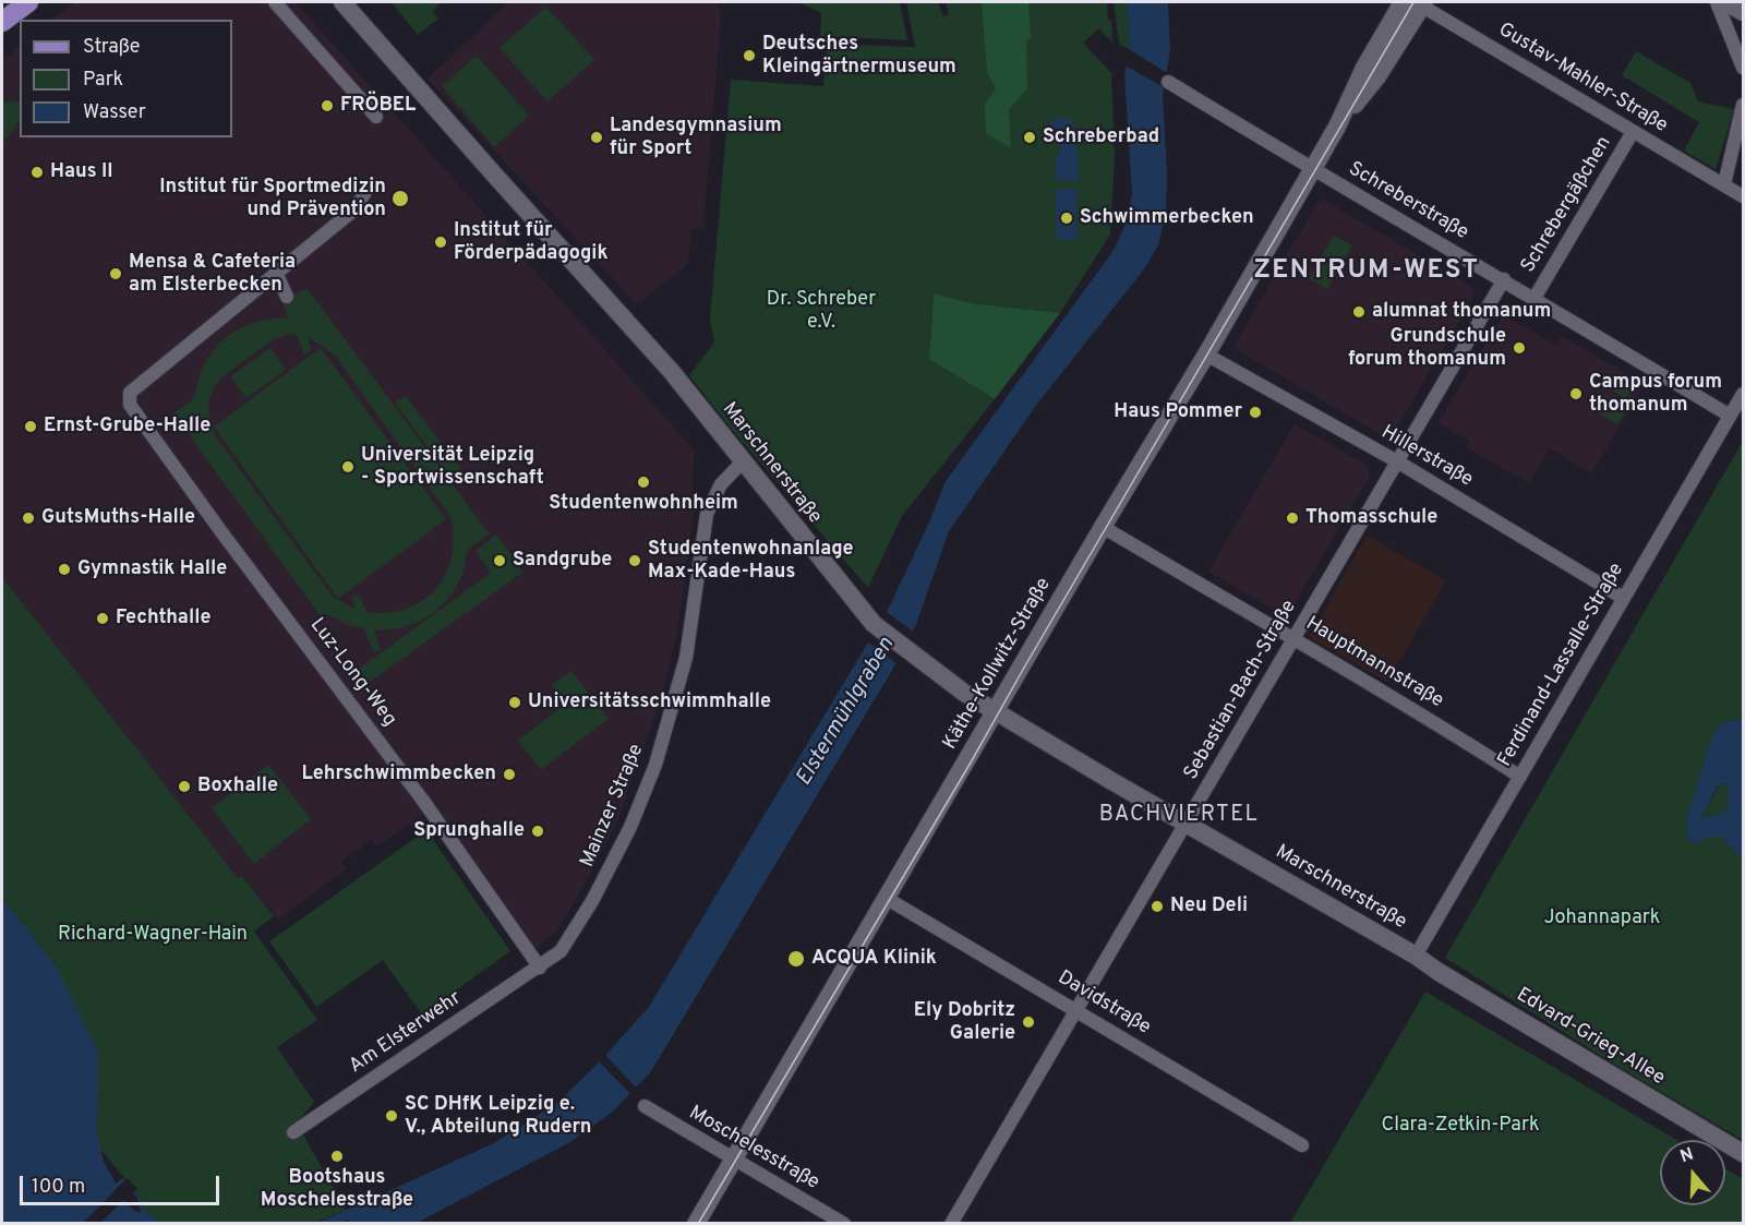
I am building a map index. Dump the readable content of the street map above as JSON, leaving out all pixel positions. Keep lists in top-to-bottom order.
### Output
{
  "streets": {
    "main road": ["Marschnerstraße", "Käthe-Kollwitz-Straße", "Edvard-Grieg-Allee"],
    "street": [
      "Gustav-Mahler-Straße",
      "Schreberstraße",
      "Schrebergäßchen",
      "Hillerstraße",
      "Hauptmannstraße",
      "Ferdinand-Lassalle-Straße",
      "Luz-Long-Weg",
      "Sebastian-Bach-Straße",
      "Mainzer Straße",
      "Davidstraße",
      "Am Elsterwehr",
      "Moschelesstraße"
    ]
  },
  "crossings": [
    ["Gustav-Mahler-Straße", "Schrebergäßchen"],
    ["Gustav-Mahler-Straße", "Käthe-Kollwitz-Straße"],
    ["Schreberstraße", "Schrebergäßchen"],
    ["Schreberstraße", "Käthe-Kollwitz-Straße"],
    ["Schreberstraße", "Ferdinand-Lassalle-Straße"],
    ["Schreberstraße", "Sebastian-Bach-Straße"],
    ["Hillerstraße", "Käthe-Kollwitz-Straße"],
    ["Hillerstraße", "Ferdinand-Lassalle-Straße"],
    ["Hillerstraße", "Sebastian-Bach-Straße"],
    ["Marschnerstraße", "Käthe-Kollwitz-Straße"],
    ["Marschnerstraße", "Ferdinand-Lassalle-Straße"],
    ["Marschnerstraße", "Sebastian-Bach-Straße"],
    ["Marschnerstraße", "Mainzer Straße"],
    ["Marschnerstraße", "Edvard-Grieg-Allee"],
    ["Hauptmannstraße", "Käthe-Kollwitz-Straße"],
    ["Hauptmannstraße", "Ferdinand-Lassalle-Straße"],
    ["Hauptmannstraße", "Sebastian-Bach-Straße"],
    ["Käthe-Kollwitz-Straße", "Davidstraße"],
    ["Käthe-Kollwitz-Straße", "Moschelesstraße"],
    ["Ferdinand-Lassalle-Straße", "Edvard-Grieg-Allee"],
    ["Luz-Long-Weg", "Mainzer Straße"],
    ["Luz-Long-Weg", "Am Elsterwehr"],
    ["Sebastian-Bach-Straße", "Davidstraße"],
    ["Mainzer Straße", "Am Elsterwehr"]
  ],
  "districts": ["ZENTRUM-WEST", "BACHVIERTEL"],
  "water": ["Elstermühlgraben"],
  "parks": [
    "Dr. Schreber e.V.",
    "Johannapark",
    "Richard-Wagner-Hain",
    "Clara-Zetkin-Park"
  ],
  "places": [
    "Deutsches Kleingärtnermuseum",
    "FRÖBEL",
    "Landesgymnasium für Sport",
    "Schreberbad",
    "Haus II",
    "Institut für Sportmedizin und Prävention",
    "Schwimmerbecken",
    "Institut für Förderpädagogik",
    "Mensa & Cafeteria am Elsterbecken",
    "alumnat thomanum",
    "Grundschule forum thomanum",
    "Campus forum thomanum",
    "Haus Pommer",
    "Ernst-Grube-Halle",
    "Universität Leipzig - Sportwissenschaft",
    "Studentenwohnheim",
    "GutsMuths-Halle",
    "Thomasschule",
    "Sandgrube",
    "Studentenwohnanlage Max-Kade-Haus",
    "Gymnastik Halle",
    "Fechthalle",
    "Universitätsschwimmhalle",
    "Lehrschwimmbecken",
    "Boxhalle",
    "Sprunghalle",
    "Neu Deli",
    "ACQUA Klinik",
    "Ely Dobritz Galerie",
    "SC DHfK Leipzig e. V., Abteilung Rudern",
    "Bootshaus Moschelesstraße"
  ],
  "legend": ["Straße", "Park", "Wasser"],
  "scale_bar": "100 m",
  "north": "top"
}
